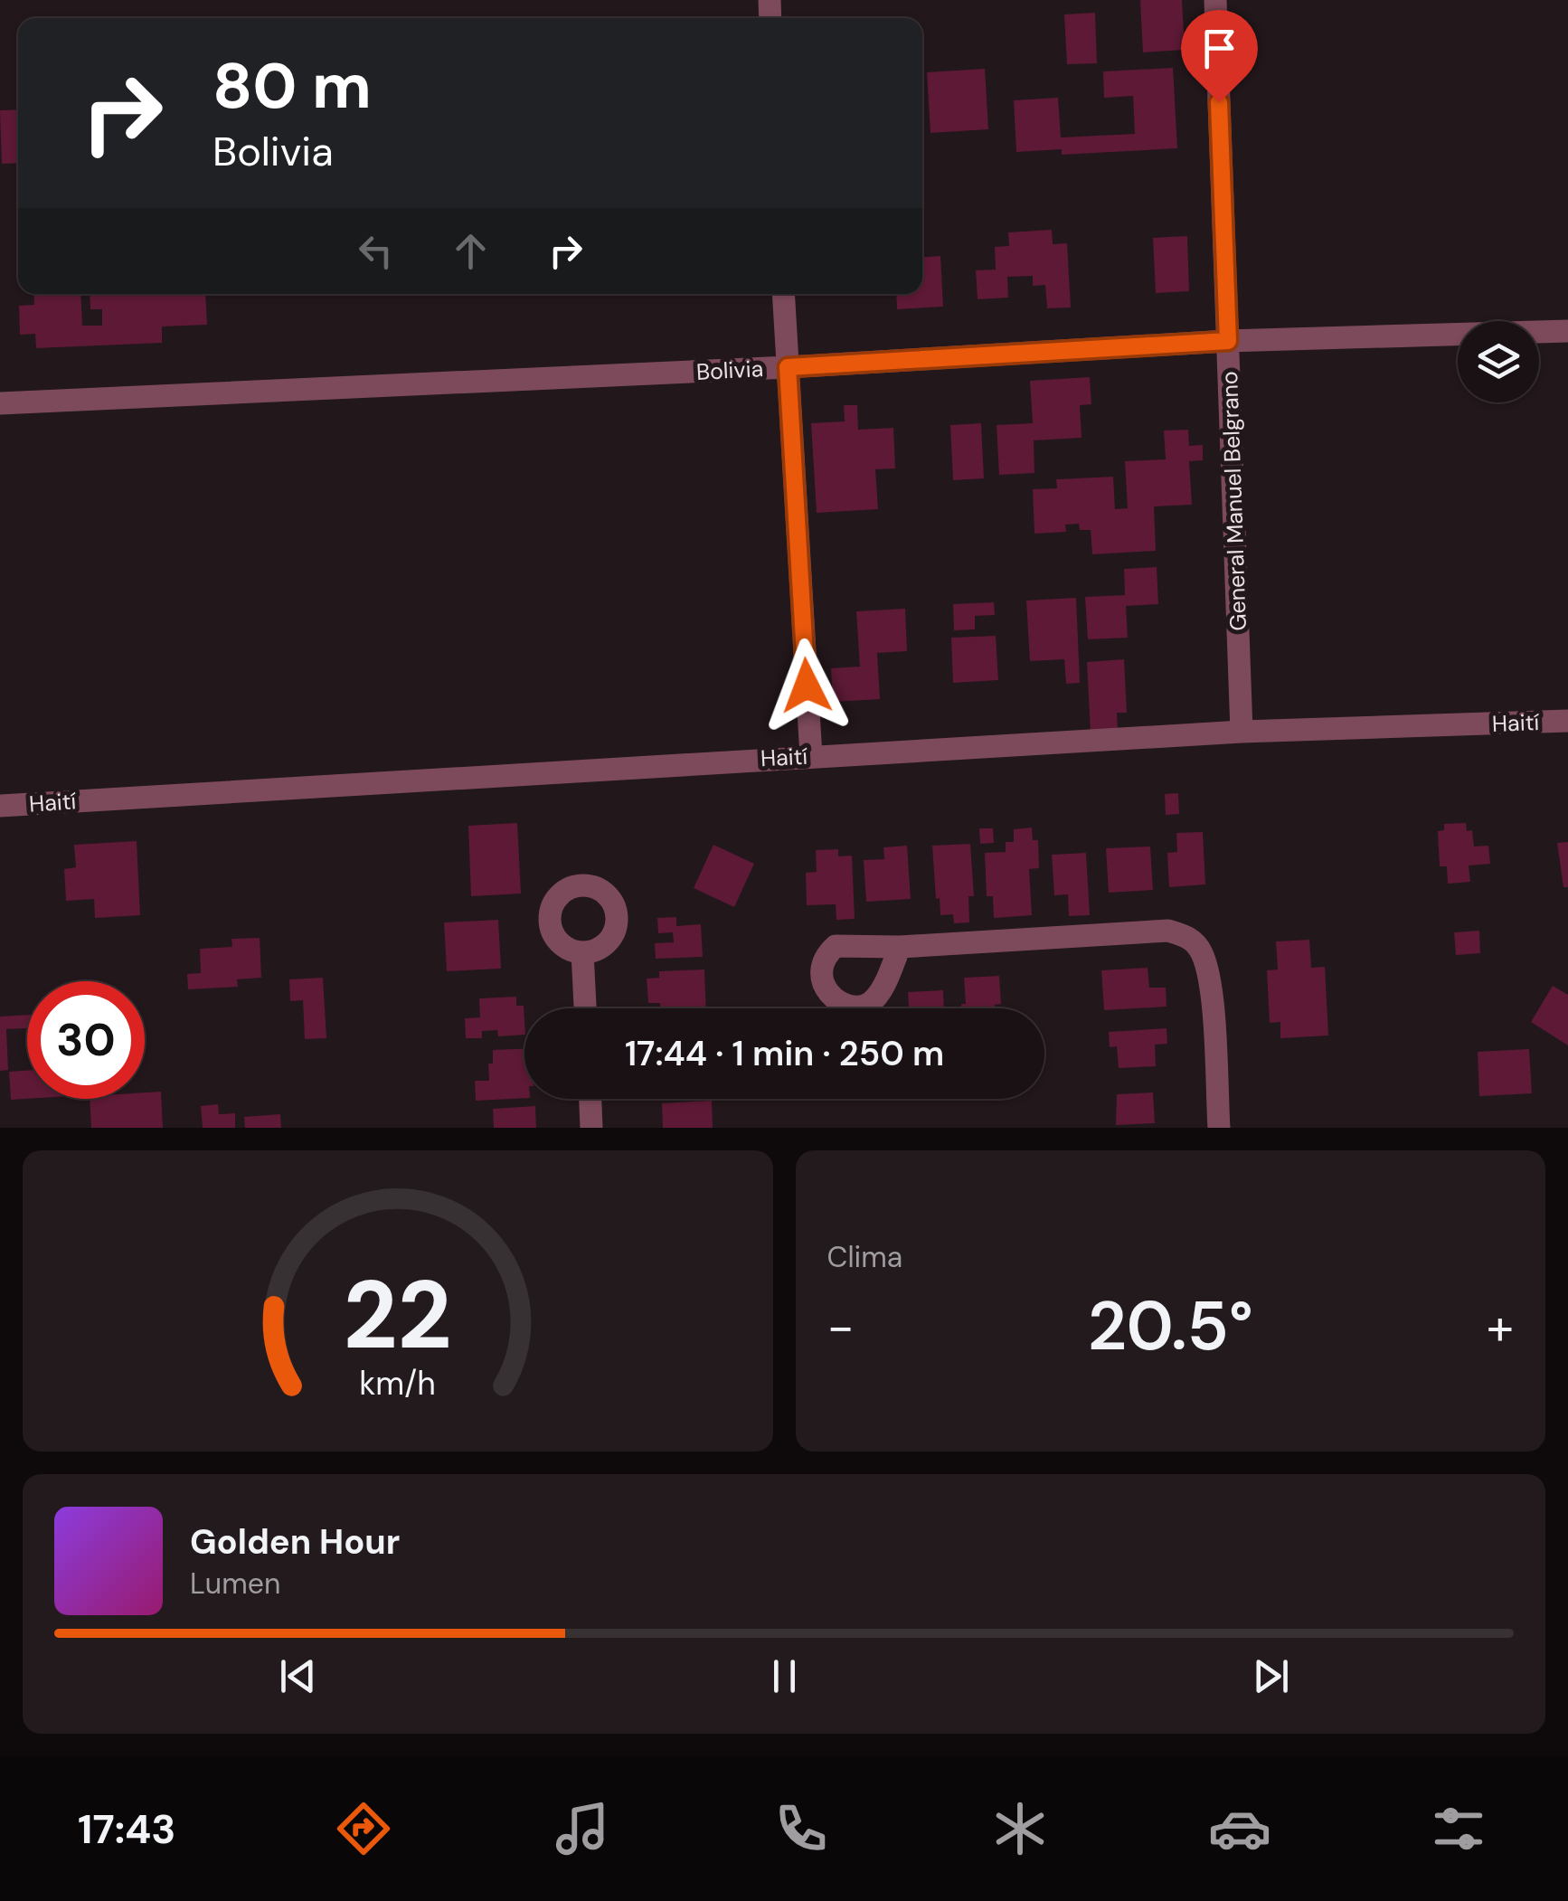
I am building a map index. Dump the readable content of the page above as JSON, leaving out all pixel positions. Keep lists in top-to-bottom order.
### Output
{
  "streets": {
    "street": ["Bolivia", "General Manuel Belgrano", "Haití"]
  },
  "crossings": [
    ["Bolivia", "General Manuel Belgrano"],
    ["General Manuel Belgrano", "Haití"]
  ],
  "page": {
    "turn": ["80 m", "Bolivia"],
    "limit": "30",
    "trip": "17:44 · 1 min · 250 m",
    "tile": "Clima",
    "heat": ["−", "20.5°", "+"],
    "song": ["Golden Hour", "Lumen"],
    "tabs": "17:43",
    "gauge": ["22", "km/h"]
  }
}
